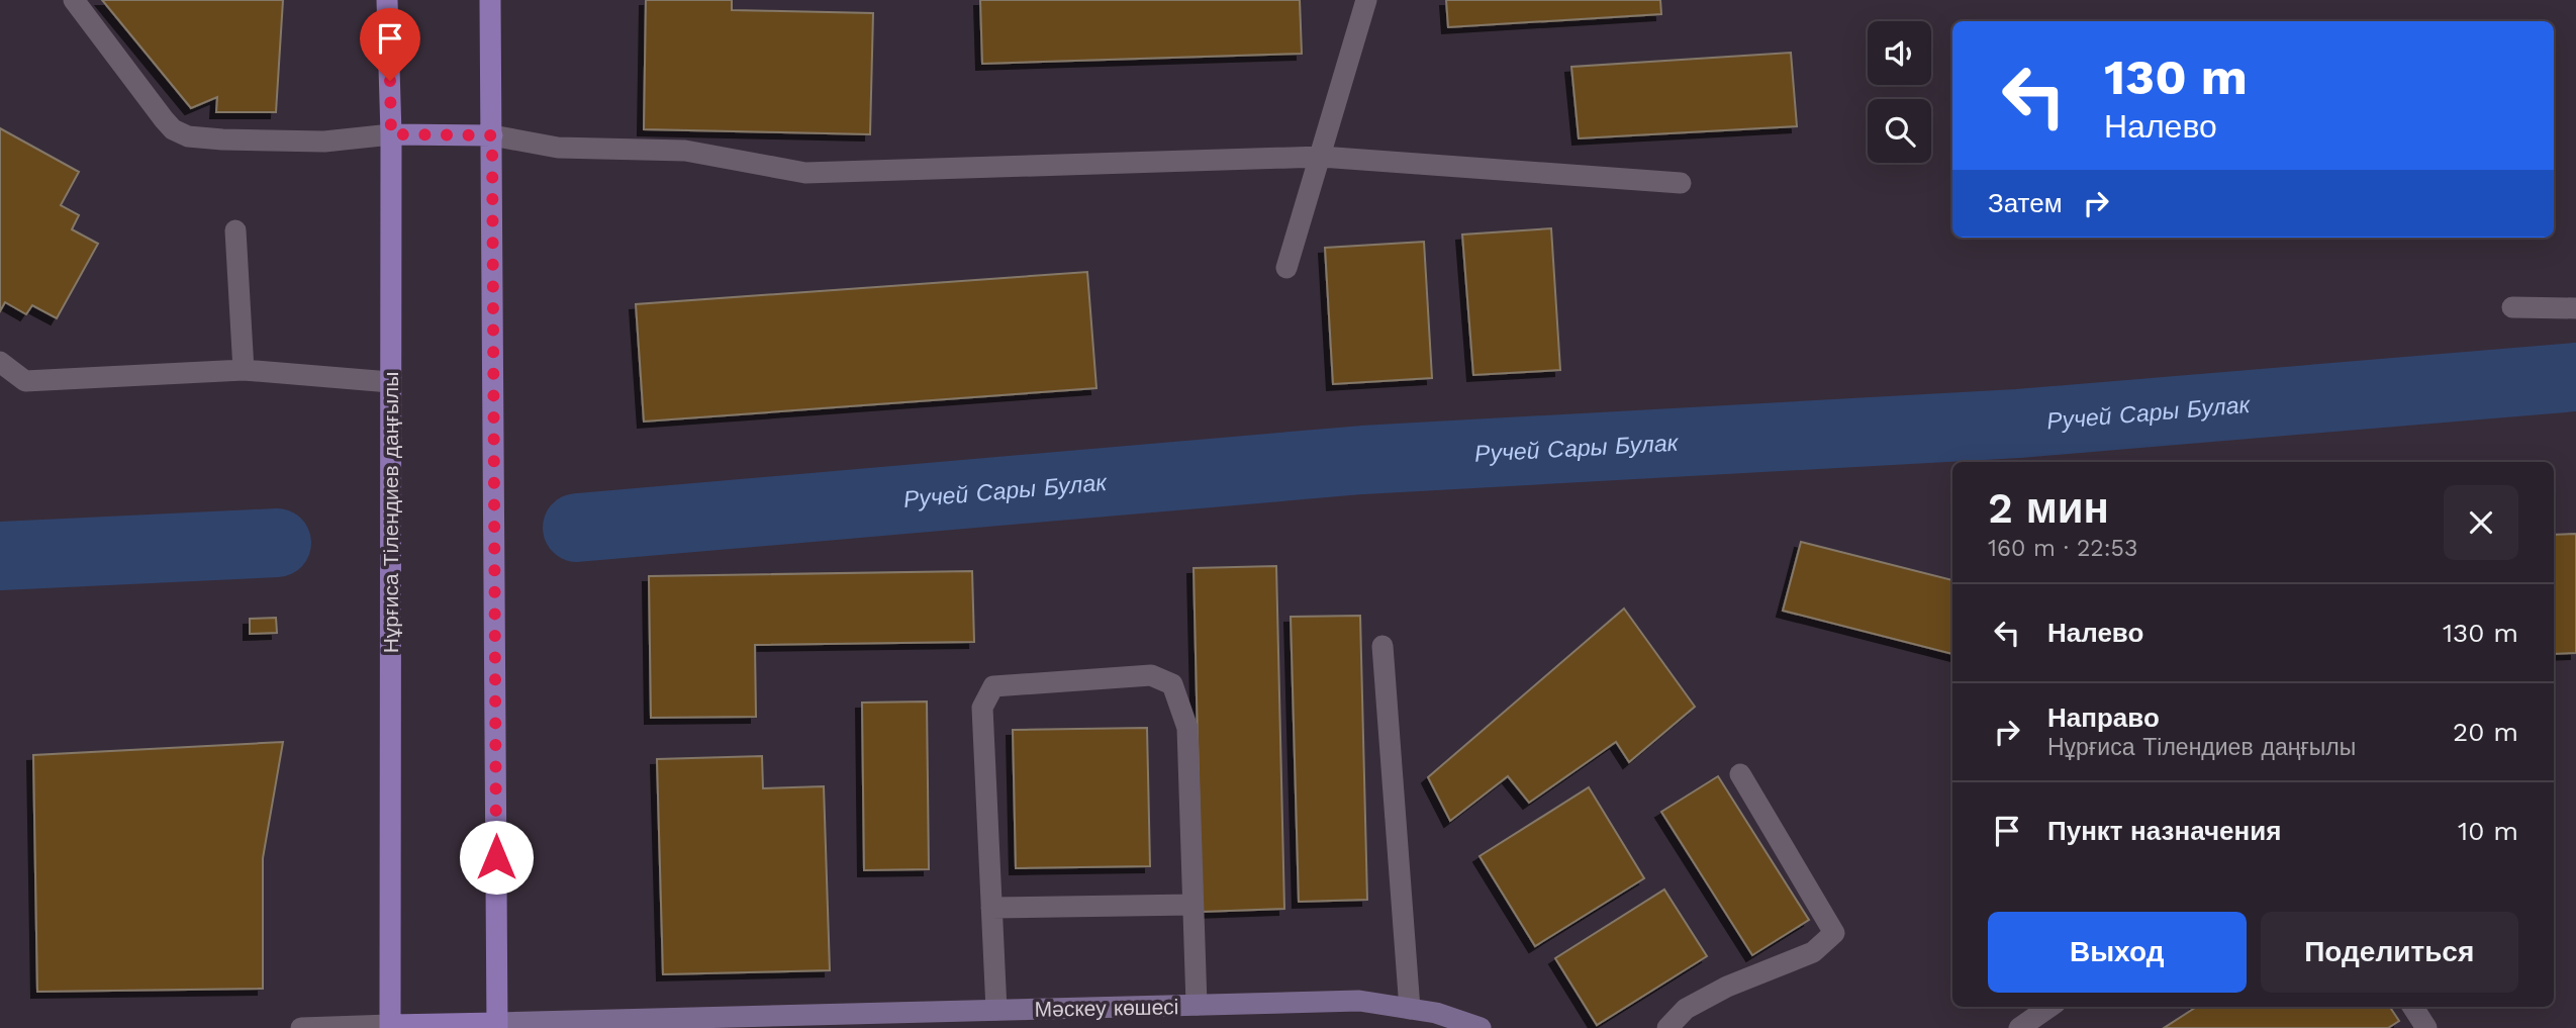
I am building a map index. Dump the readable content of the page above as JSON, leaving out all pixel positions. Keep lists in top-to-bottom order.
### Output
{
  "streets": {
    "main road": ["Нұрғиса Тілендиев даңғылы", "Мәскеу көшесі"]
  },
  "crossings": [
    ["Нұрғиса Тілендиев даңғылы", "Мәскеу көшесі"]
  ],
  "water": ["Ручей Сары Булак"],
  "page": {
    "turn": ["130 m", "Налево"],
    "then": "Затем",
    "heading": ["2 мин", "160 m · 22:53"],
    "list": [
      {
        "name": "Налево",
        "value": "130 m"
      },
      {
        "name": "Направо",
        "note": "Нұрғиса Тілендиев даңғылы",
        "value": "20 m"
      },
      {
        "name": "Пункт назначения",
        "value": "10 m"
      }
    ],
    "buttons": ["Выход", "Поделиться"]
  }
}
